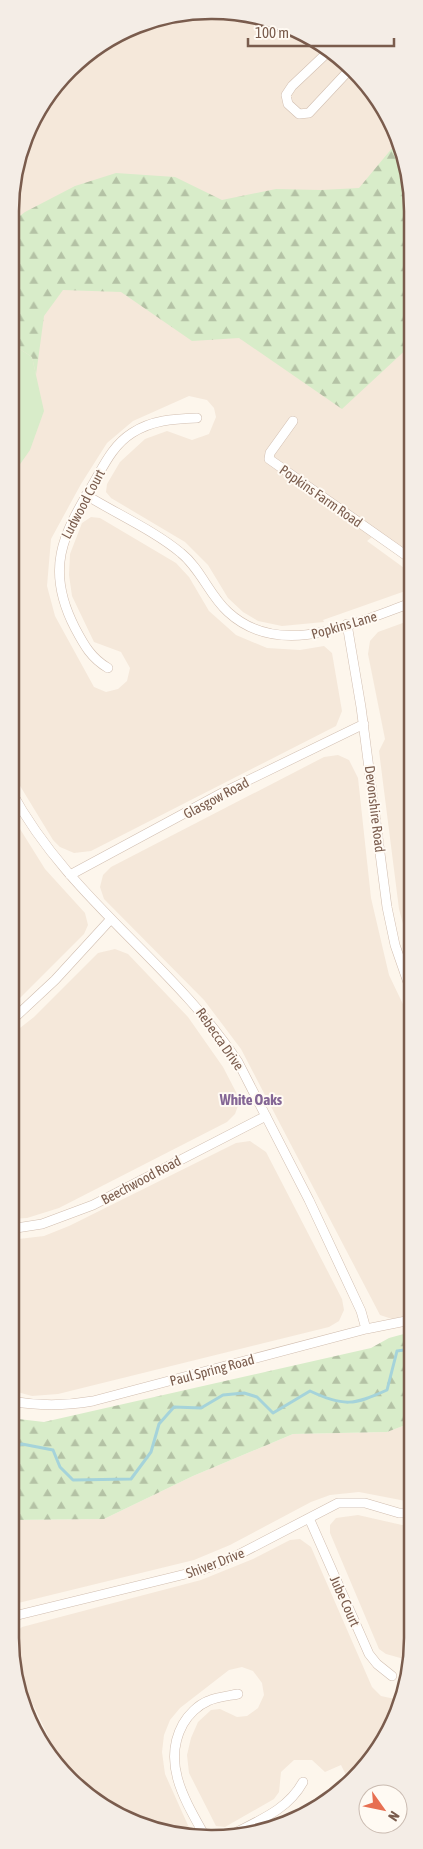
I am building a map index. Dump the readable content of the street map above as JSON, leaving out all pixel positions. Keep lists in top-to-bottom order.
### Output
{
  "streets": {
    "street": [
      "Popkins Farm Road",
      "Ludwood Court",
      "Popkins Lane",
      "Glasgow Road",
      "Devonshire Road",
      "Rebecca Drive",
      "Beechwood Road",
      "Paul Spring Road",
      "Shiver Drive",
      "Jube Court"
    ]
  },
  "crossings": [
    ["Ludwood Court", "Popkins Lane"],
    ["Popkins Lane", "Devonshire Road"],
    ["Glasgow Road", "Devonshire Road"],
    ["Glasgow Road", "Rebecca Drive"],
    ["Rebecca Drive", "Beechwood Road"],
    ["Rebecca Drive", "Paul Spring Road"],
    ["Shiver Drive", "Jube Court"]
  ],
  "districts": ["White Oaks"],
  "scale_bar": "100 m",
  "north": "bottom right"
}
